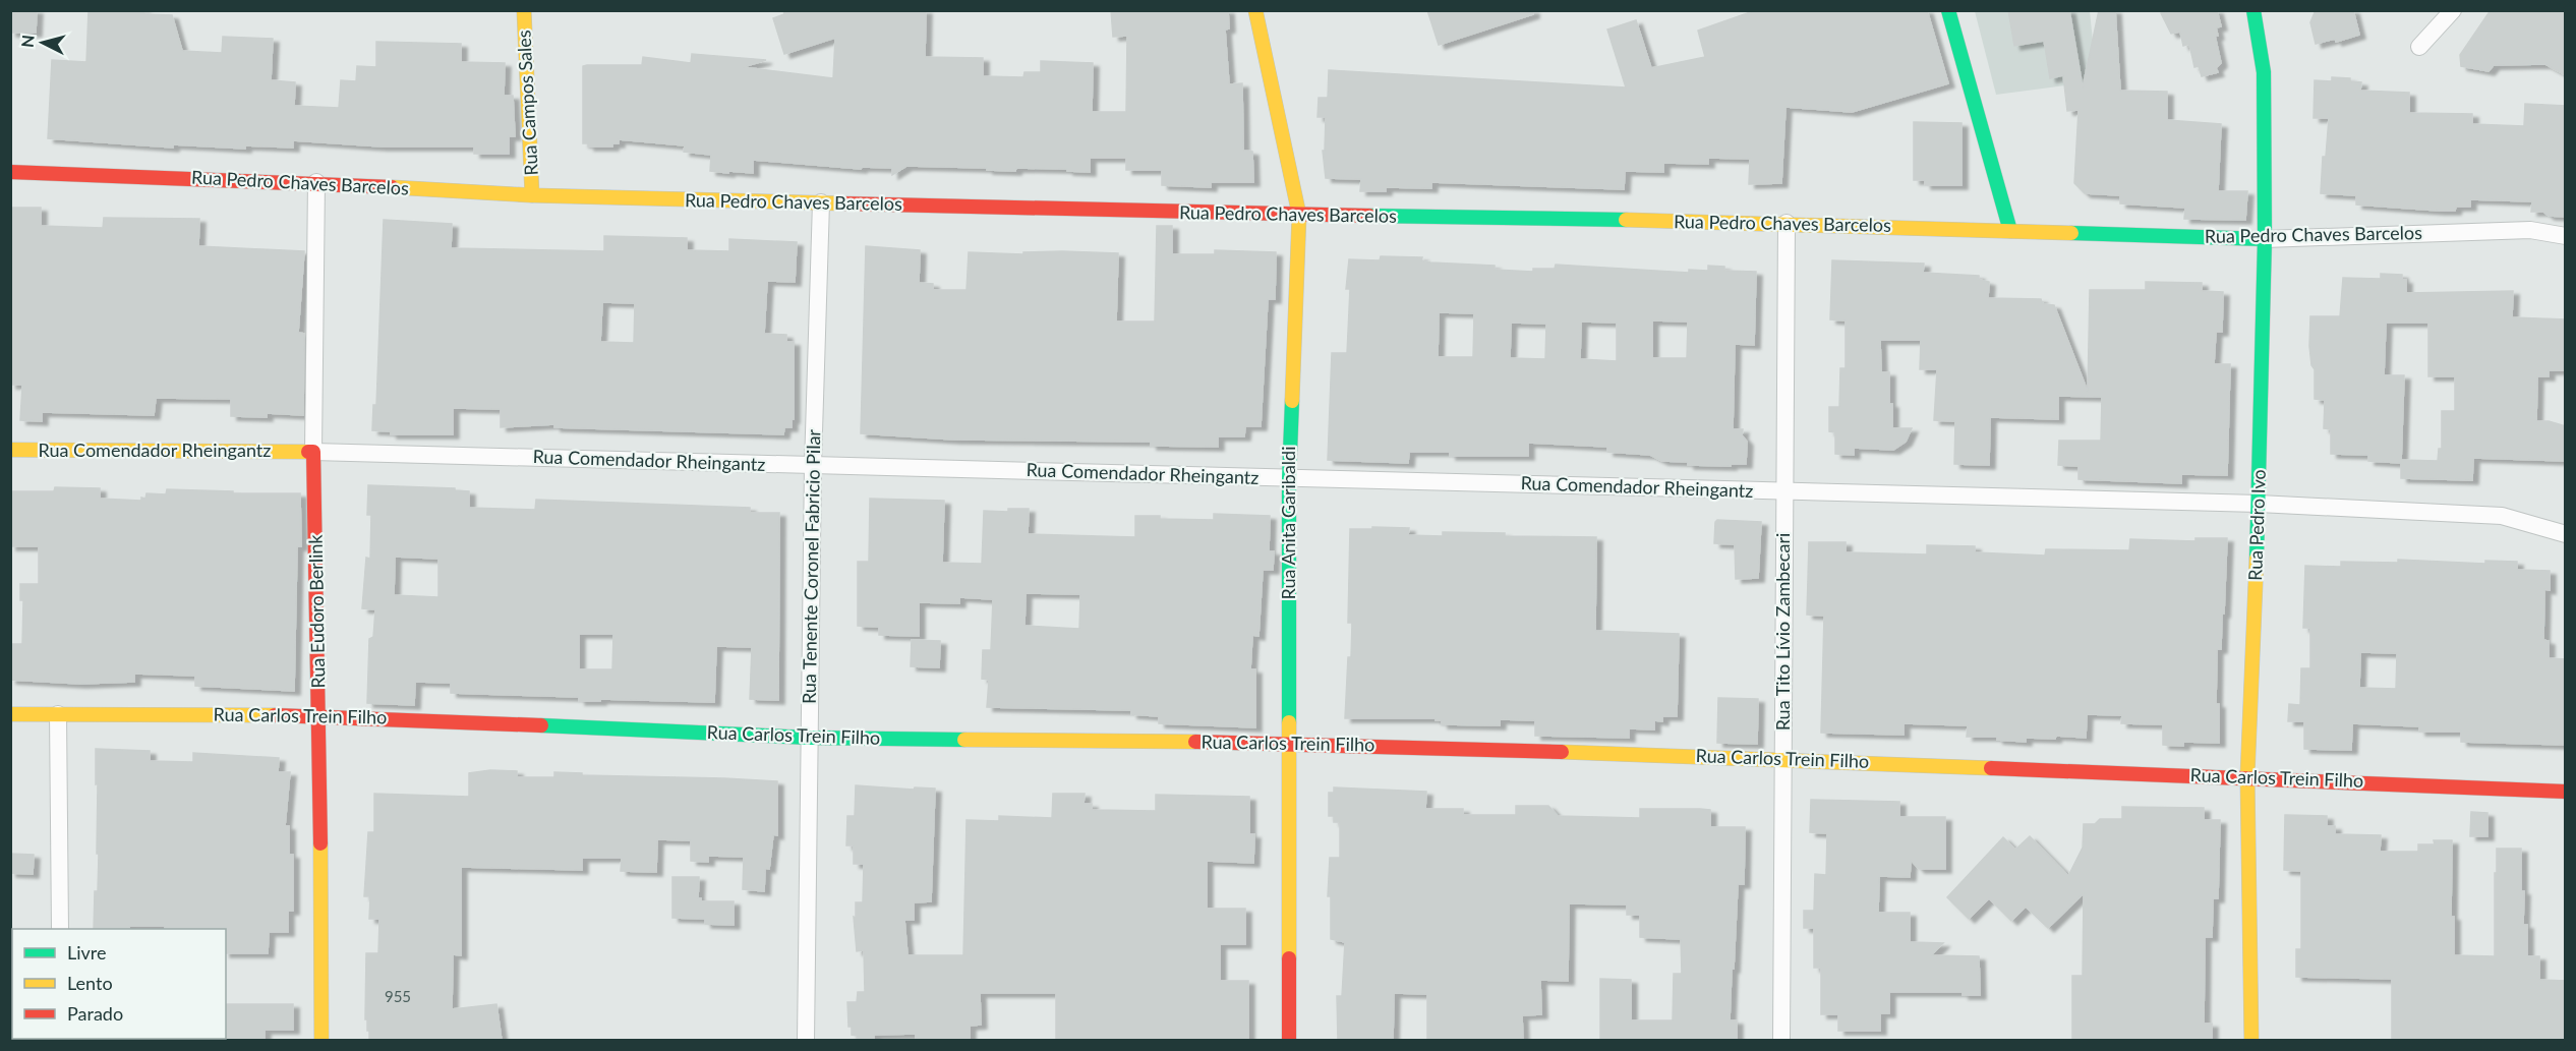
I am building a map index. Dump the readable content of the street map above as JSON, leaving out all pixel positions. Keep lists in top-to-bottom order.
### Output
{
  "streets": {
    "street": [
      "Rua Campos Sales",
      "Rua Pedro Chaves Barcelos",
      "Rua Comendador Rheingantz",
      "Rua Anita Garibaldi",
      "Rua Pedro Ivo",
      "Rua Tenente Coronel Fabricio Pilar",
      "Rua Eudoro Berlink",
      "Rua Tito Lívio Zambecari",
      "Rua Carlos Trein Filho"
    ]
  },
  "crossings": [
    ["Rua Campos Sales", "Rua Pedro Chaves Barcelos"],
    ["Rua Pedro Chaves Barcelos", "Rua Anita Garibaldi"],
    ["Rua Pedro Chaves Barcelos", "Rua Pedro Ivo"],
    ["Rua Pedro Chaves Barcelos", "Rua Tenente Coronel Fabricio Pilar"],
    ["Rua Pedro Chaves Barcelos", "Rua Eudoro Berlink"],
    ["Rua Pedro Chaves Barcelos", "Rua Tito Lívio Zambecari"],
    ["Rua Comendador Rheingantz", "Rua Anita Garibaldi"],
    ["Rua Comendador Rheingantz", "Rua Pedro Ivo"],
    ["Rua Comendador Rheingantz", "Rua Tenente Coronel Fabricio Pilar"],
    ["Rua Comendador Rheingantz", "Rua Eudoro Berlink"],
    ["Rua Comendador Rheingantz", "Rua Tito Lívio Zambecari"],
    ["Rua Anita Garibaldi", "Rua Carlos Trein Filho"],
    ["Rua Pedro Ivo", "Rua Carlos Trein Filho"],
    ["Rua Tenente Coronel Fabricio Pilar", "Rua Carlos Trein Filho"],
    ["Rua Eudoro Berlink", "Rua Carlos Trein Filho"],
    ["Rua Tito Lívio Zambecari", "Rua Carlos Trein Filho"]
  ],
  "house_numbers": ["955"],
  "legend": ["Livre", "Lento", "Parado"],
  "north": "left"
}
